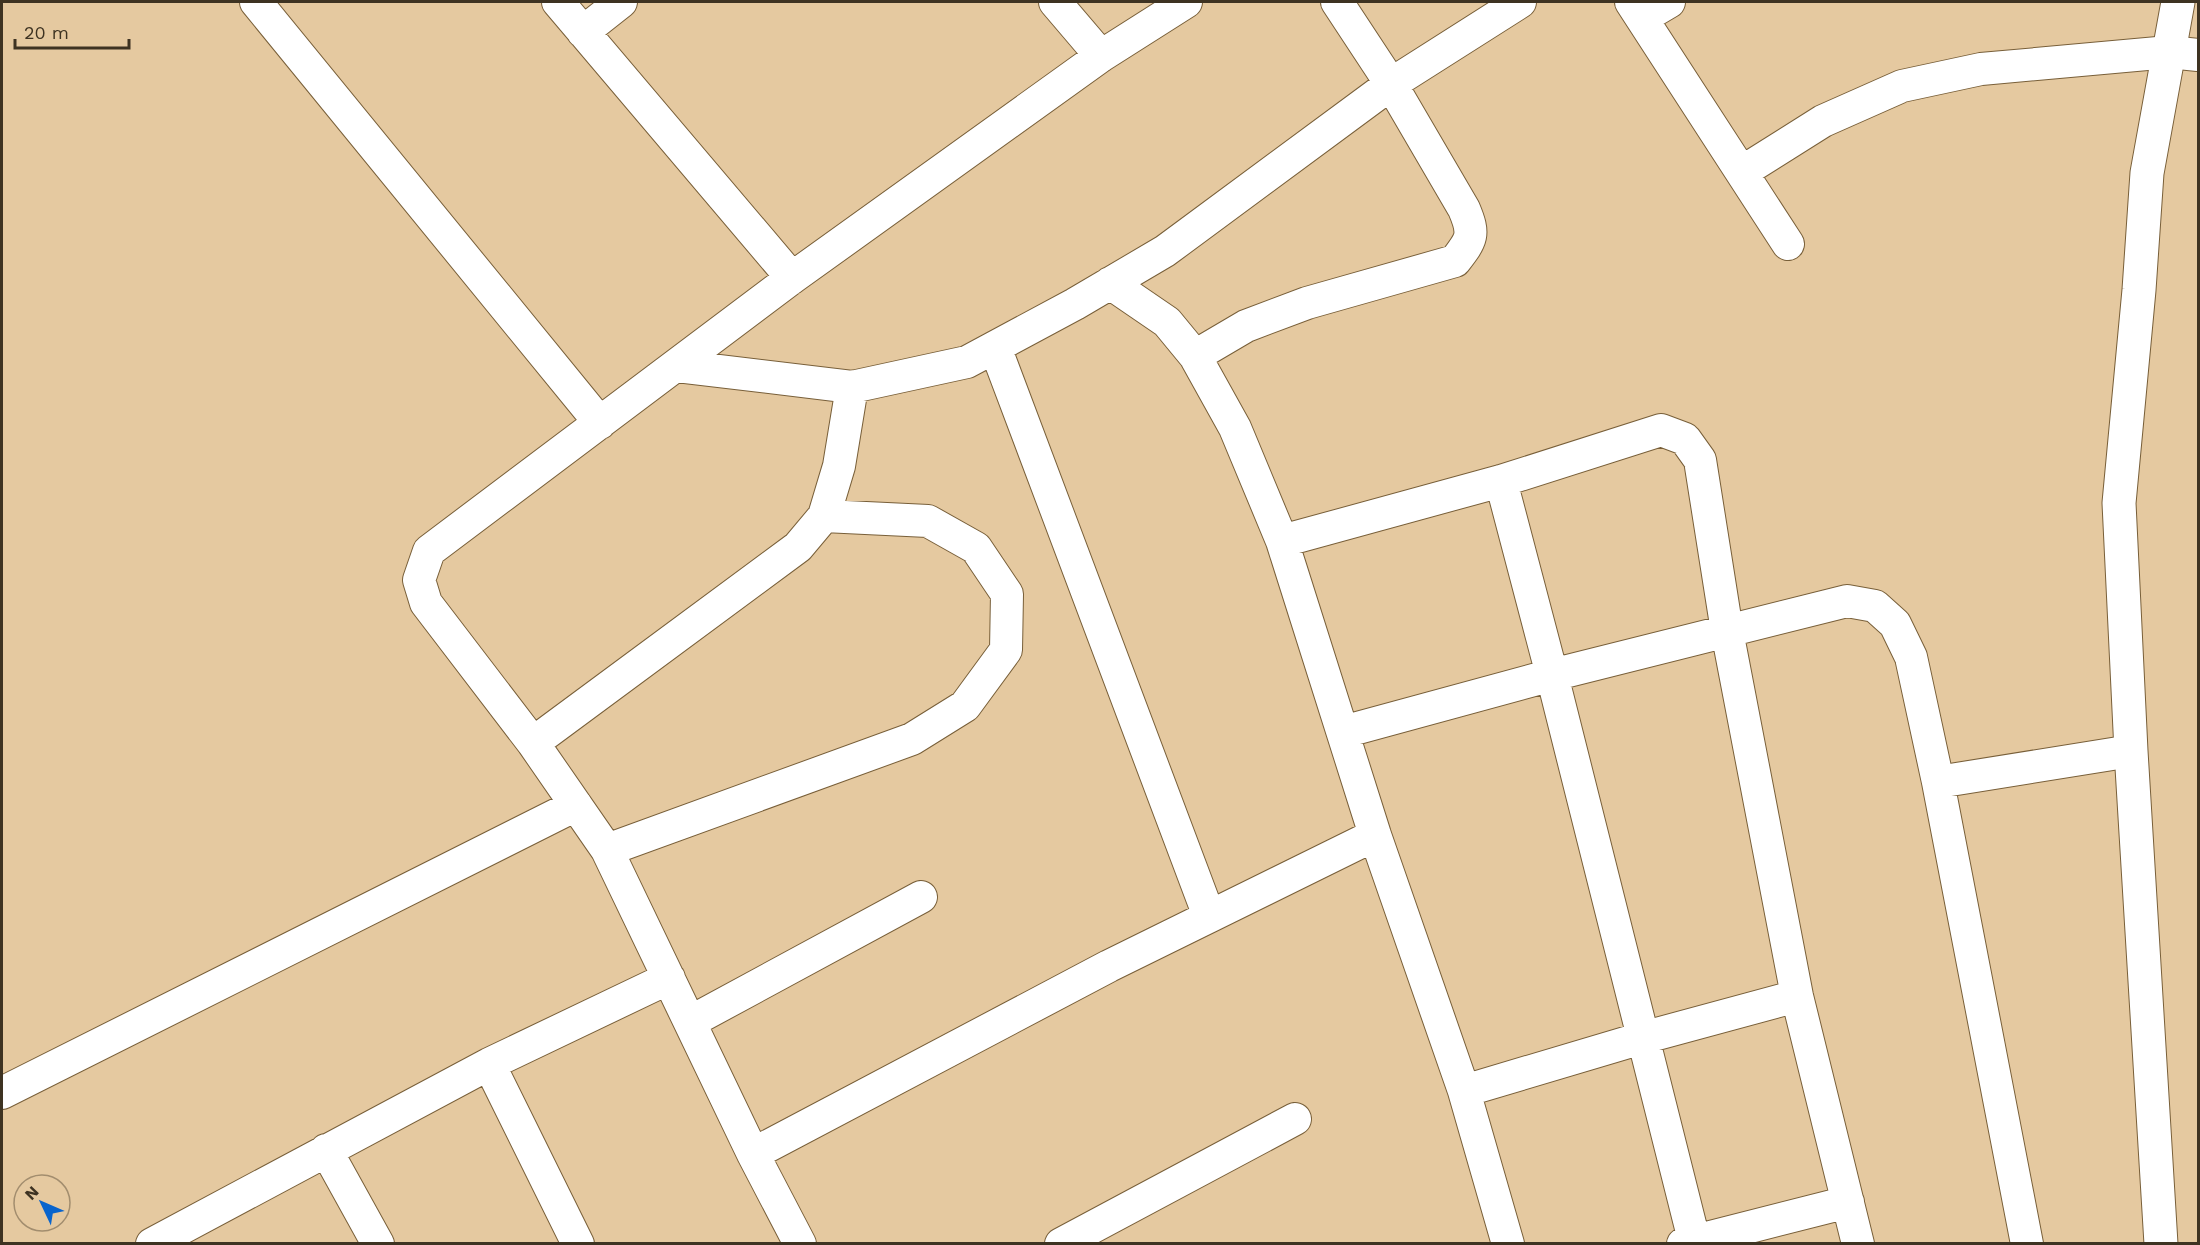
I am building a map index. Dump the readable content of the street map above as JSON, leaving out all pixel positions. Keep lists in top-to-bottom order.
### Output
{
  "scale_bar": "20 m",
  "north": "top left"
}
